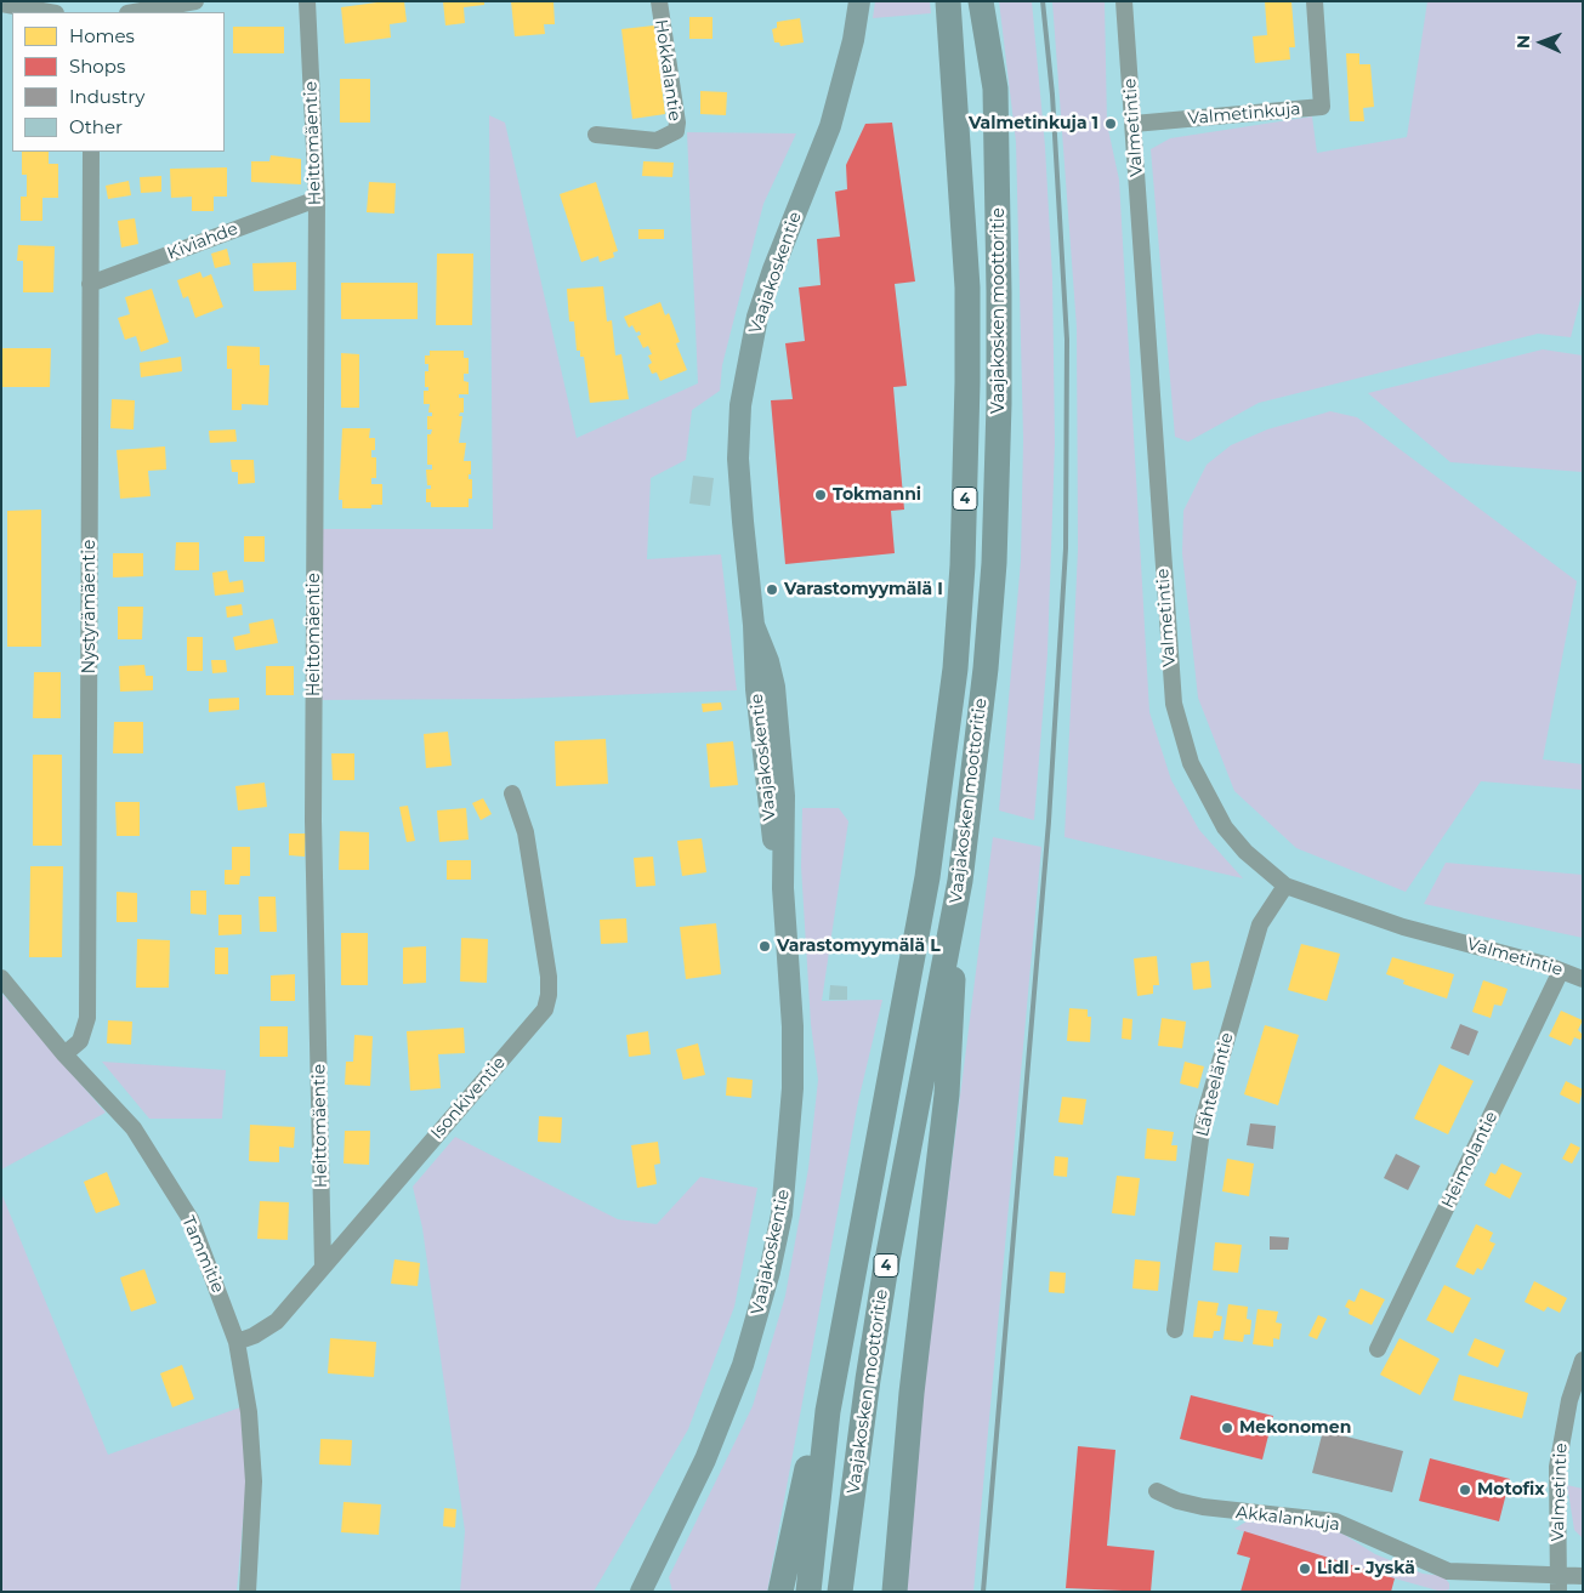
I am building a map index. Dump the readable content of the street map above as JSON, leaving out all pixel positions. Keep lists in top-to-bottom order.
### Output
{
  "streets": {
    "highway": ["Vaajakosken moottoritie", "4"],
    "main road": ["Vaajakoskentie"],
    "street": [
      "Hokkalantie",
      "Valmetinkuja",
      "Valmetintie",
      "Heittomäentie",
      "Kiviahde",
      "Nystyrämäentie",
      "Lähteeläntie",
      "Isonkiventie",
      "Heimolantie",
      "Tammitie",
      "Akkalankuja"
    ]
  },
  "crossings": [
    ["Valmetinkuja", "Valmetintie"],
    ["Valmetintie", "Lähteeläntie"],
    ["Valmetintie", "Heimolantie"],
    ["Valmetintie", "Akkalankuja"],
    ["Heittomäentie", "Kiviahde"],
    ["Heittomäentie", "Isonkiventie"],
    ["Kiviahde", "Nystyrämäentie"],
    ["Nystyrämäentie", "Tammitie"],
    ["Isonkiventie", "Tammitie"]
  ],
  "places": [
    "Valmetinkuja 1",
    "Tokmanni",
    "Varastomyymälä I",
    "Varastomyymälä L",
    "Mekonomen",
    "Motofix",
    "Lidl - Jyskä"
  ],
  "legend": [
    "Homes",
    "Shops",
    "Industry",
    "Other"
  ],
  "north": "left"
}
